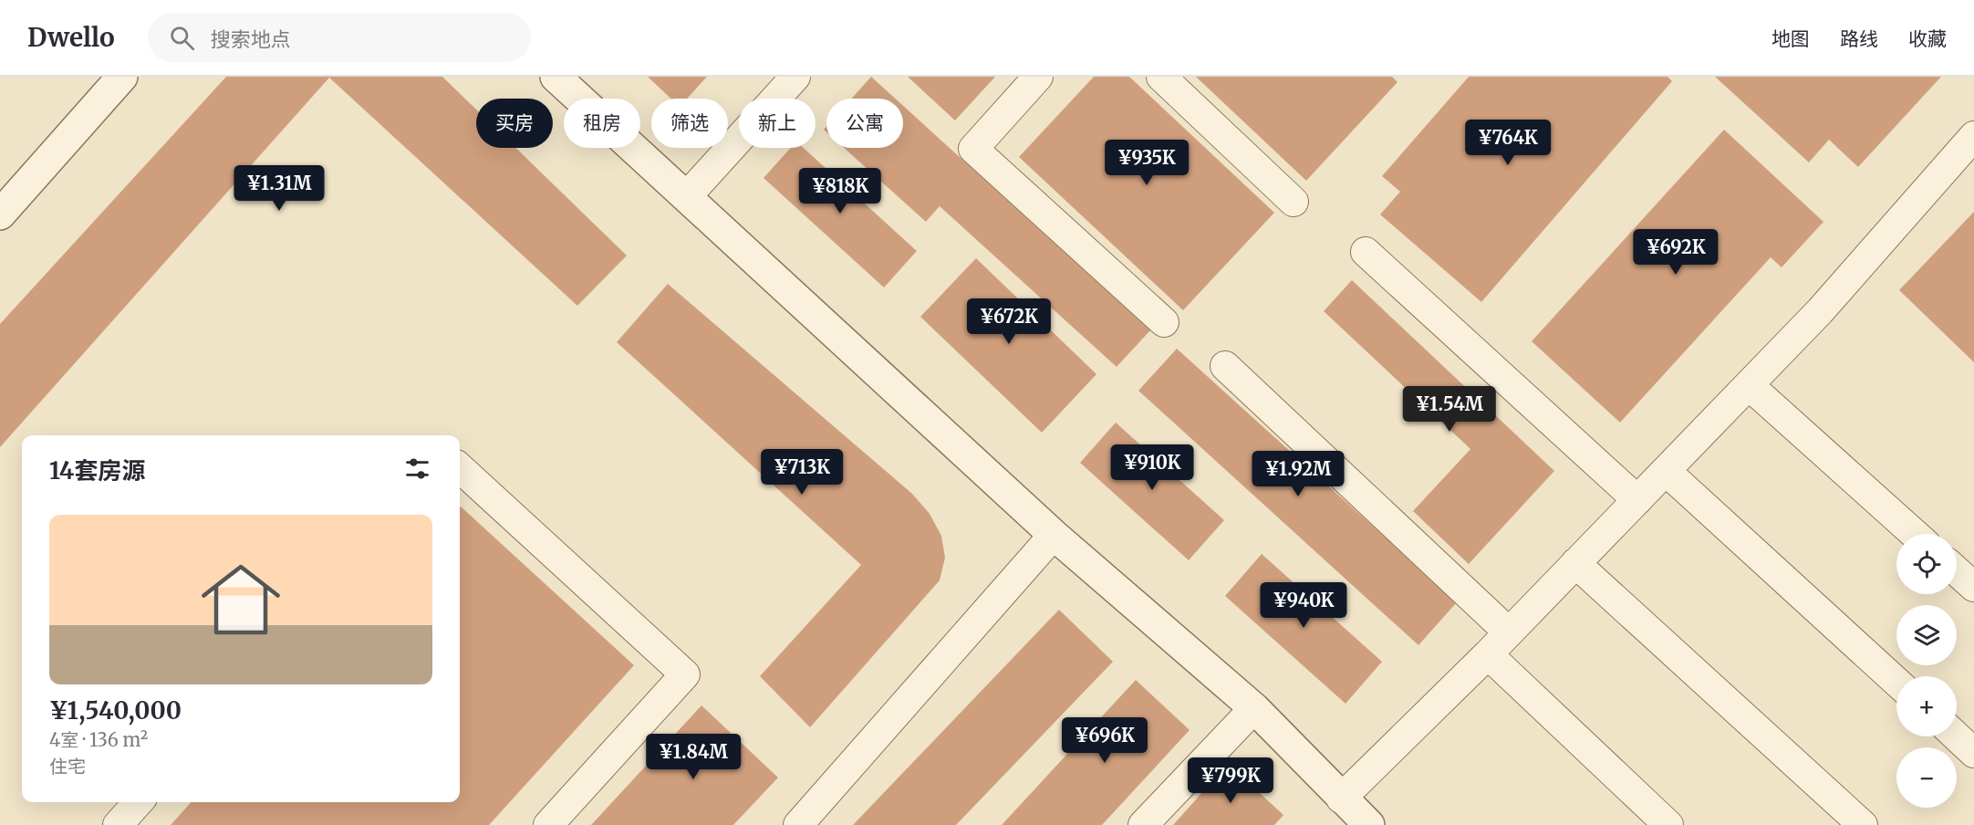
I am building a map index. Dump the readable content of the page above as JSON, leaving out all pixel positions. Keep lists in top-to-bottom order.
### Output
{
  "page": {
    "header": "Dwello",
    "search": "搜索地点",
    "nav": ["地图", "路线", "收藏"],
    "chip": [
      "买房",
      "租房",
      "筛选",
      "新上",
      "公寓"
    ],
    "price": [
      "¥764K",
      "¥935K",
      "¥1.31M",
      "¥818K",
      "¥692K",
      "¥672K",
      "¥1.54M",
      "¥910K",
      "¥713K",
      "¥1.92M",
      "¥940K",
      "¥696K",
      "¥1.84M",
      "¥799K"
    ],
    "heading": "14套房源",
    "list": [
      {
        "name": "¥1,540,000",
        "note": "4室 · 136 m² · 住宅"
      }
    ],
    "map_buttons": ["+", "−"]
  }
}
